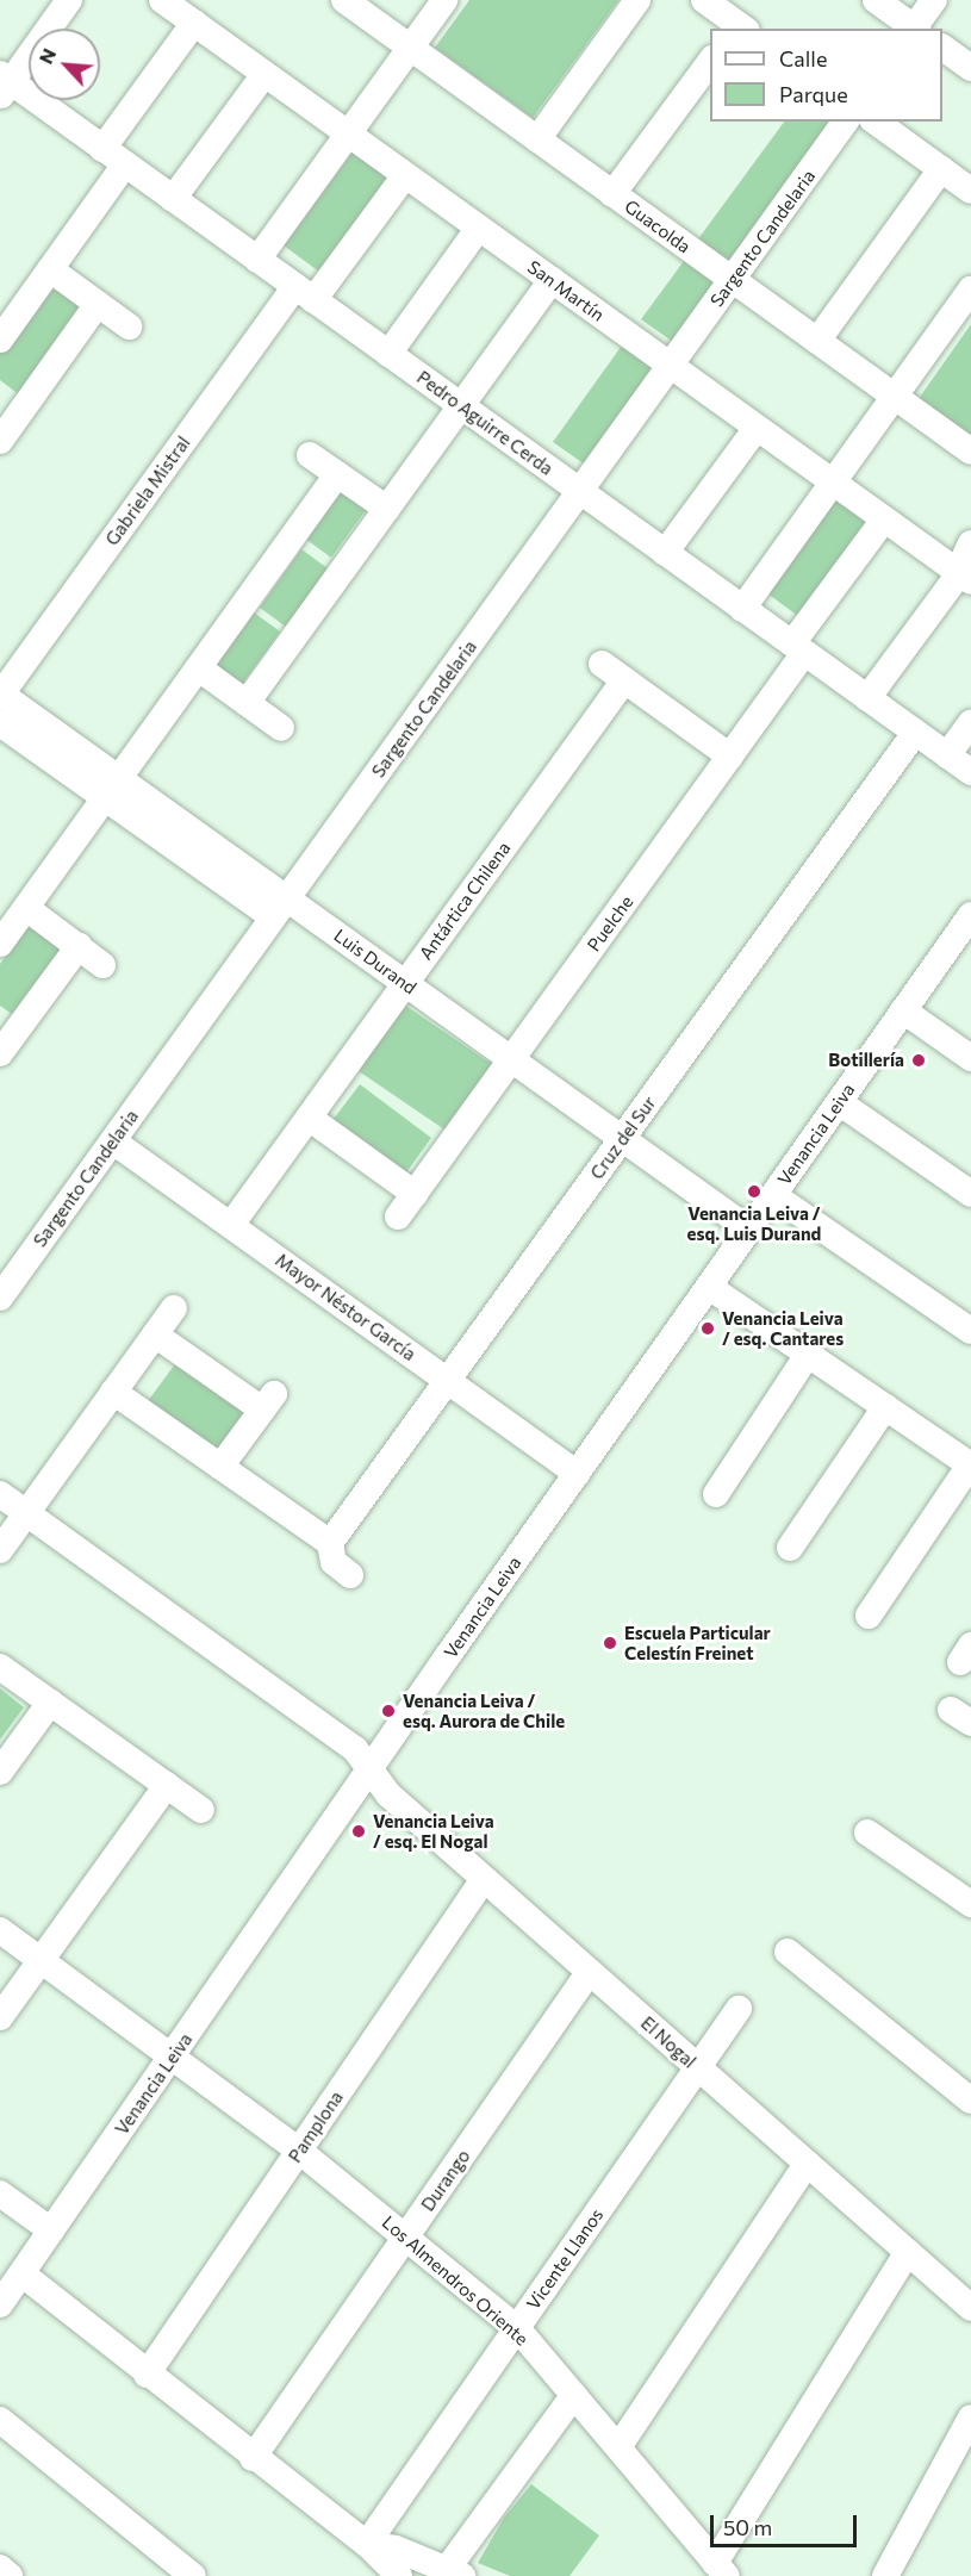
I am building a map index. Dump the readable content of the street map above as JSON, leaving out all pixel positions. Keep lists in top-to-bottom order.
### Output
{
  "streets": {
    "street": [
      "Guacolda",
      "Sargento Candelaria",
      "San Martín",
      "Pedro Aguirre Cerda",
      "Gabriela Mistral",
      "Antártica Chilena",
      "Puelche",
      "Luis Durand",
      "Venancia Leiva",
      "Cruz del Sur",
      "Mayor Néstor García",
      "El Nogal",
      "Pamplona",
      "Durango",
      "Vicente Llanos",
      "Los Almendros Oriente"
    ]
  },
  "crossings": [
    ["Guacolda", "Sargento Candelaria"],
    ["Sargento Candelaria", "San Martín"],
    ["Sargento Candelaria", "Pedro Aguirre Cerda"],
    ["Sargento Candelaria", "Luis Durand"],
    ["Sargento Candelaria", "Mayor Néstor García"],
    ["San Martín", "Gabriela Mistral"],
    ["San Martín", "Puelche"],
    ["Pedro Aguirre Cerda", "Gabriela Mistral"],
    ["Pedro Aguirre Cerda", "Puelche"],
    ["Pedro Aguirre Cerda", "Cruz del Sur"],
    ["Gabriela Mistral", "Luis Durand"],
    ["Antártica Chilena", "Luis Durand"],
    ["Antártica Chilena", "Mayor Néstor García"],
    ["Puelche", "Luis Durand"],
    ["Luis Durand", "Venancia Leiva"],
    ["Luis Durand", "Cruz del Sur"],
    ["Venancia Leiva", "Mayor Néstor García"],
    ["Venancia Leiva", "El Nogal"],
    ["Venancia Leiva", "Los Almendros Oriente"],
    ["Cruz del Sur", "Mayor Néstor García"],
    ["El Nogal", "Pamplona"],
    ["El Nogal", "Durango"],
    ["El Nogal", "Vicente Llanos"],
    ["Pamplona", "Los Almendros Oriente"],
    ["Durango", "Los Almendros Oriente"],
    ["Vicente Llanos", "Los Almendros Oriente"]
  ],
  "places": [
    "Botillería",
    "Venancia Leiva / esq. Luis Durand",
    "Venancia Leiva / esq. Cantares",
    "Escuela Particular Celestín Freinet",
    "Venancia Leiva / esq. Aurora de Chile",
    "Venancia Leiva / esq. El Nogal"
  ],
  "legend": ["Calle", "Parque"],
  "scale_bar": "50 m",
  "north": "top left"
}
